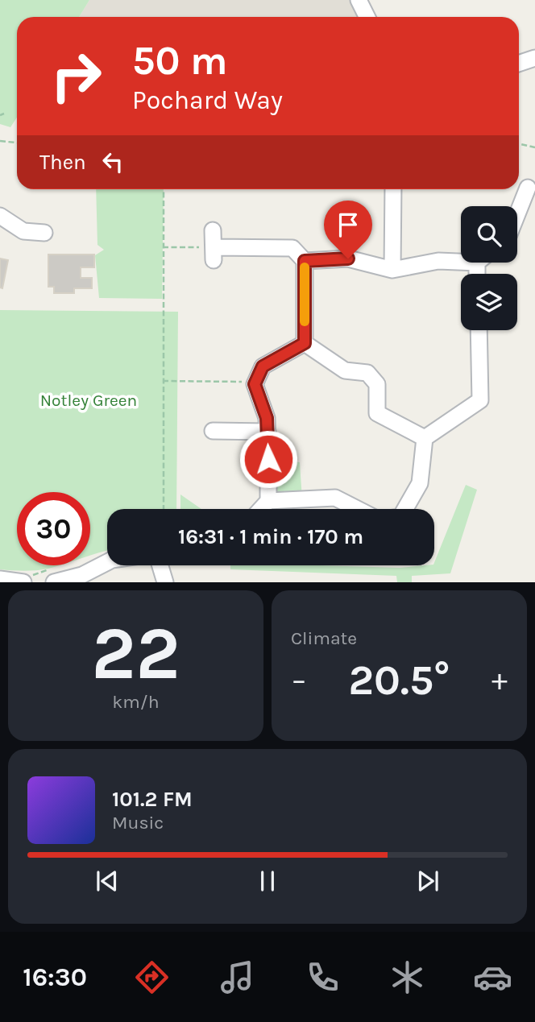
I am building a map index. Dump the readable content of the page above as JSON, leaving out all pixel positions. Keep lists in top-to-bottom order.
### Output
{
  "parks": ["Notley Green"],
  "page": {
    "turn": ["50 m", "Pochard Way"],
    "then": "Then",
    "limit": "30",
    "trip": "16:31 · 1 min · 170 m",
    "tile": [
      ["22", "km/h"],
      "Climate"
    ],
    "heat": ["−", "20.5°", "+"],
    "song": ["101.2 FM", "Music"],
    "tabs": "16:30"
  }
}
